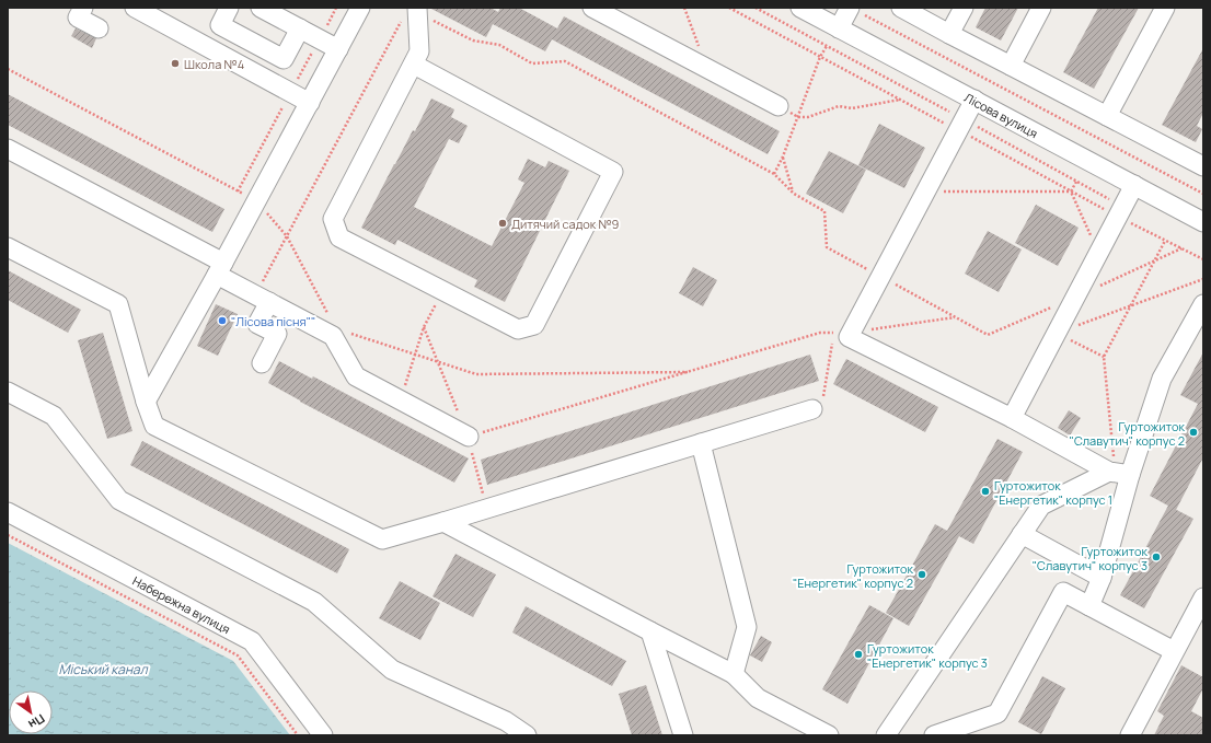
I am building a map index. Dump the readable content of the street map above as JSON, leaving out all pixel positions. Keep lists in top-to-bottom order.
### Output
{
  "streets": {
    "street": ["Лісова вулиця", "Набережна вулиця"]
  },
  "water": ["Міський канал"],
  "places": [
    "Школа №4",
    "Дитячий садок №9",
    "\"Лісова пісня\"\"",
    "Гуртожиток \"Славутич\" корпус 2",
    "Гуртожиток \"Енергетик\" корпус 1",
    "Гуртожиток \"Славутич\" корпус 3",
    "Гуртожиток \"Енергетик\" корпус 2",
    "Гуртожиток \"Енергетик\" корпус 3"
  ],
  "north": "bottom right"
}
